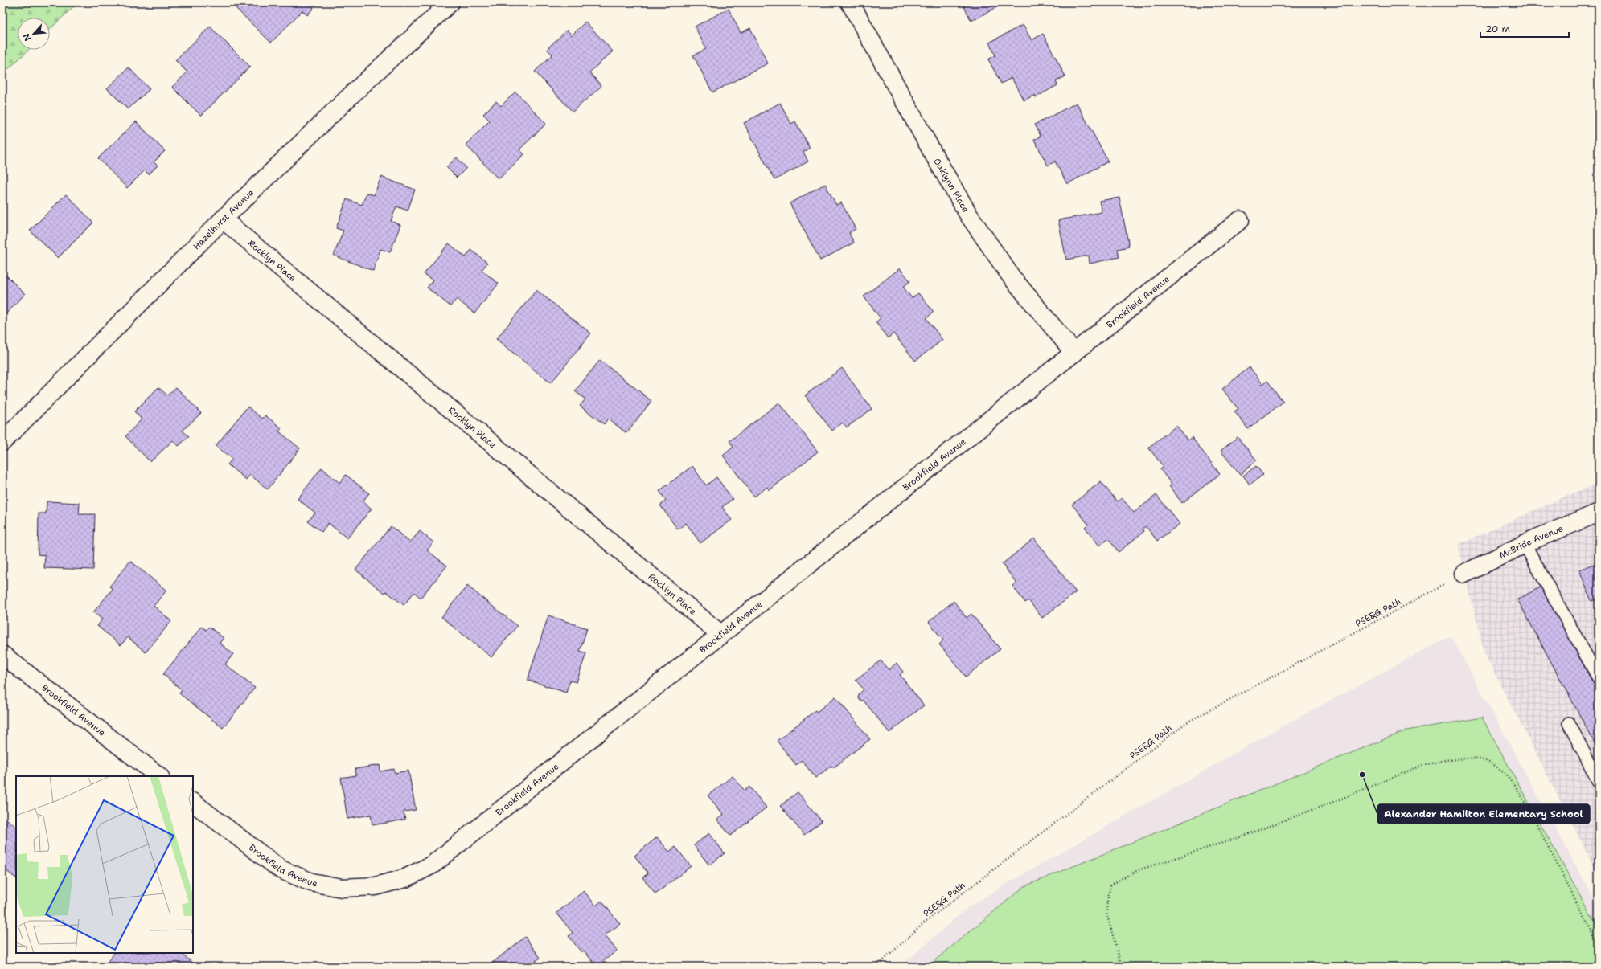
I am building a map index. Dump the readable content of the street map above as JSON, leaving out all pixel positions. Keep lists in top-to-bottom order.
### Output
{
  "streets": {
    "street": [
      "Oaklynn Place",
      "Hazelhurst Avenue",
      "Rocklyn Place",
      "Brookfield Avenue",
      "McBride Avenue"
    ],
    "path": ["PSE&G Path"]
  },
  "crossings": [
    ["Oaklynn Place", "Brookfield Avenue"],
    ["Hazelhurst Avenue", "Rocklyn Place"],
    ["Rocklyn Place", "Brookfield Avenue"],
    ["McBride Avenue", "PSE&G Path"]
  ],
  "places": ["Alexander Hamilton Elementary School"],
  "scale_bar": "20 m",
  "north": "bottom left"
}
